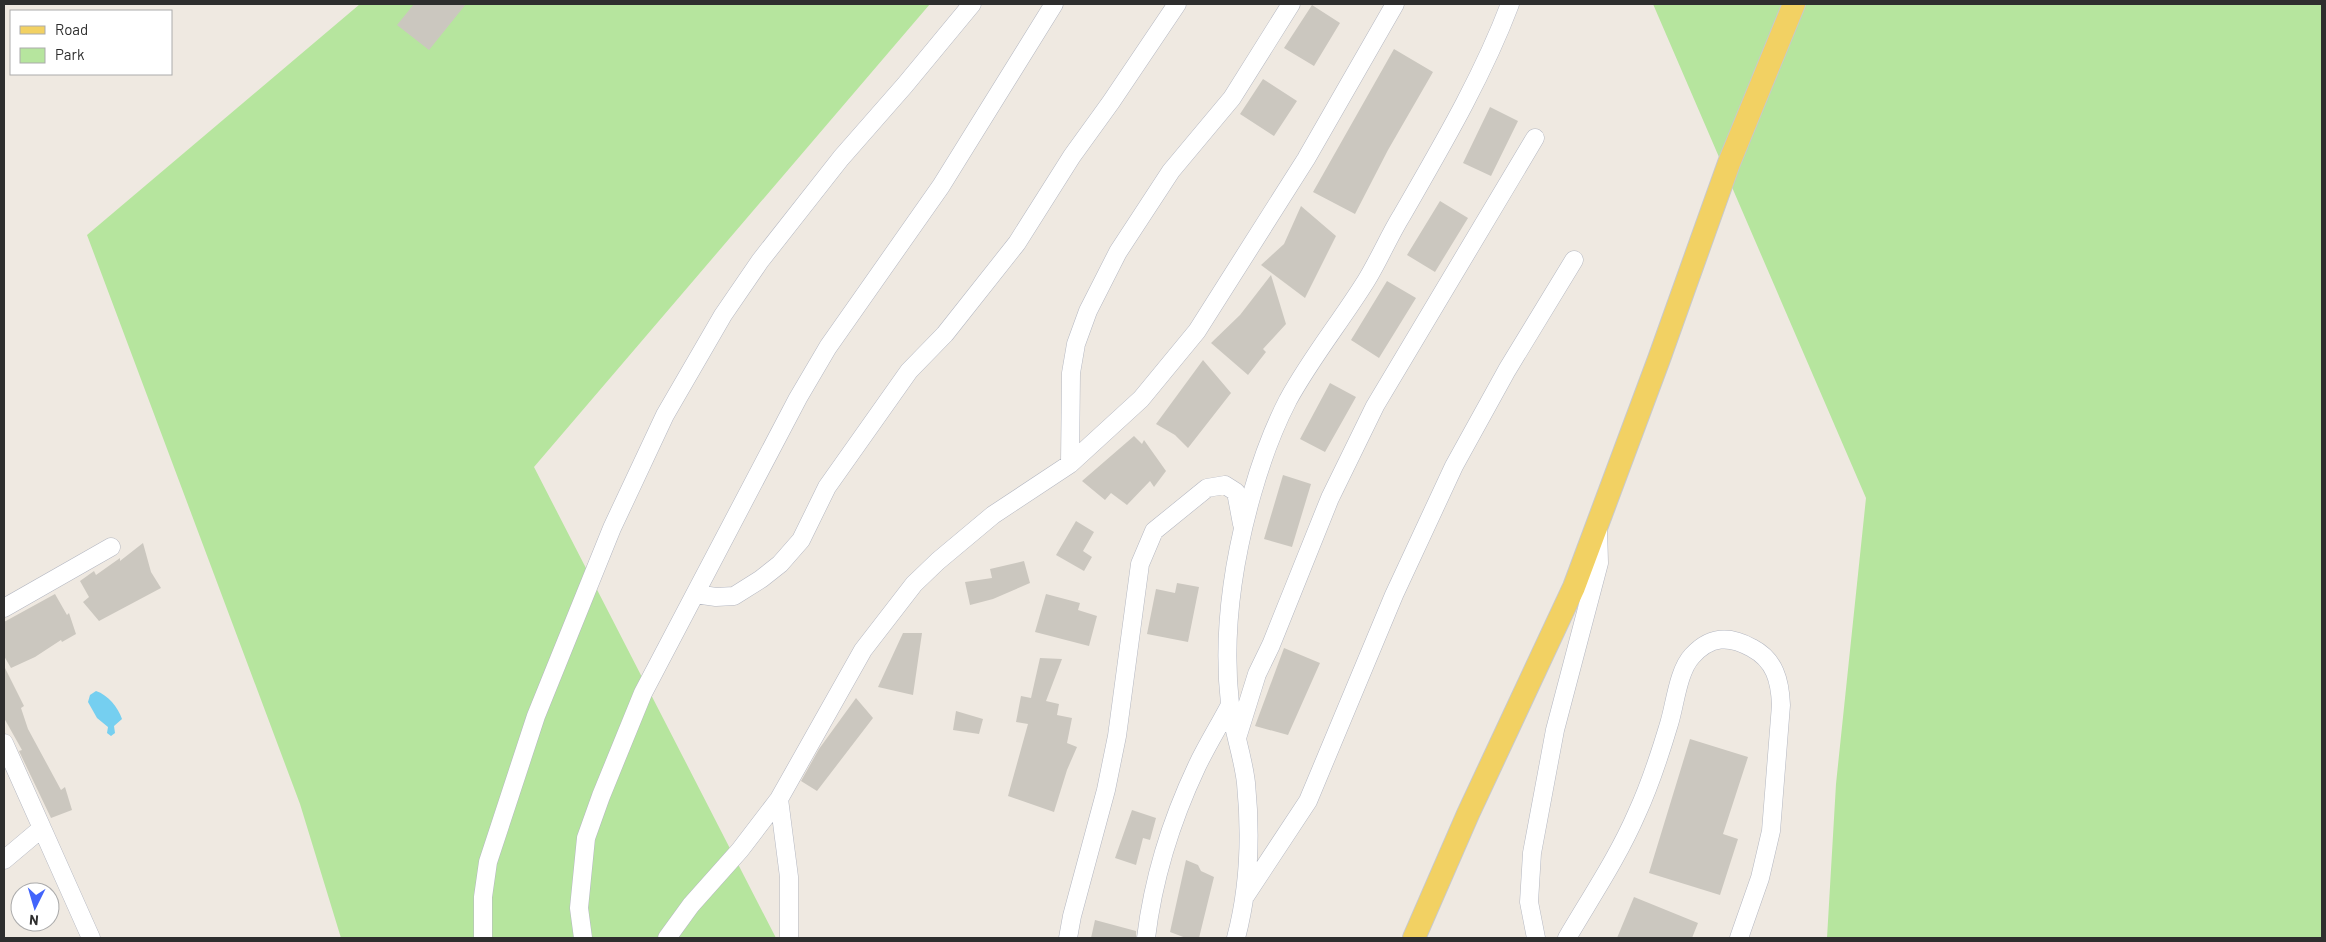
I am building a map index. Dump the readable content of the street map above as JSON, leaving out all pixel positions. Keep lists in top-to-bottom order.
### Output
{
  "legend": ["Road", "Park"],
  "north": "bottom"
}
